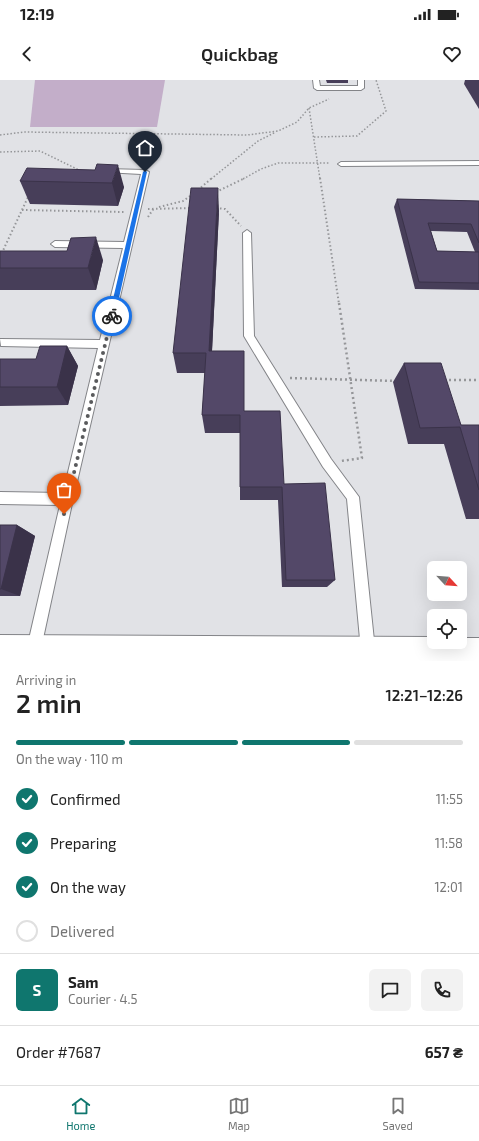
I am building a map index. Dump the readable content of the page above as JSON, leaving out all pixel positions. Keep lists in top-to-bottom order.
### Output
{
  "north": "bottom right",
  "page": {
    "status": "12:19",
    "header": "Quickbag",
    "heading": ["2 min", "Arriving in", "12:21–12:26"],
    "panel": [
      "Sam",
      "Courier · 4.5",
      "Order #7687",
      "657 ₴"
    ],
    "bar": "On the way · 110 m",
    "list": [
      ["Confirmed", "11:55"],
      ["Preparing", "11:58"],
      ["On the way", "12:01"],
      "Delivered"
    ],
    "round": "S",
    "tabs": ["Home", "Map", "Saved"]
  }
}
